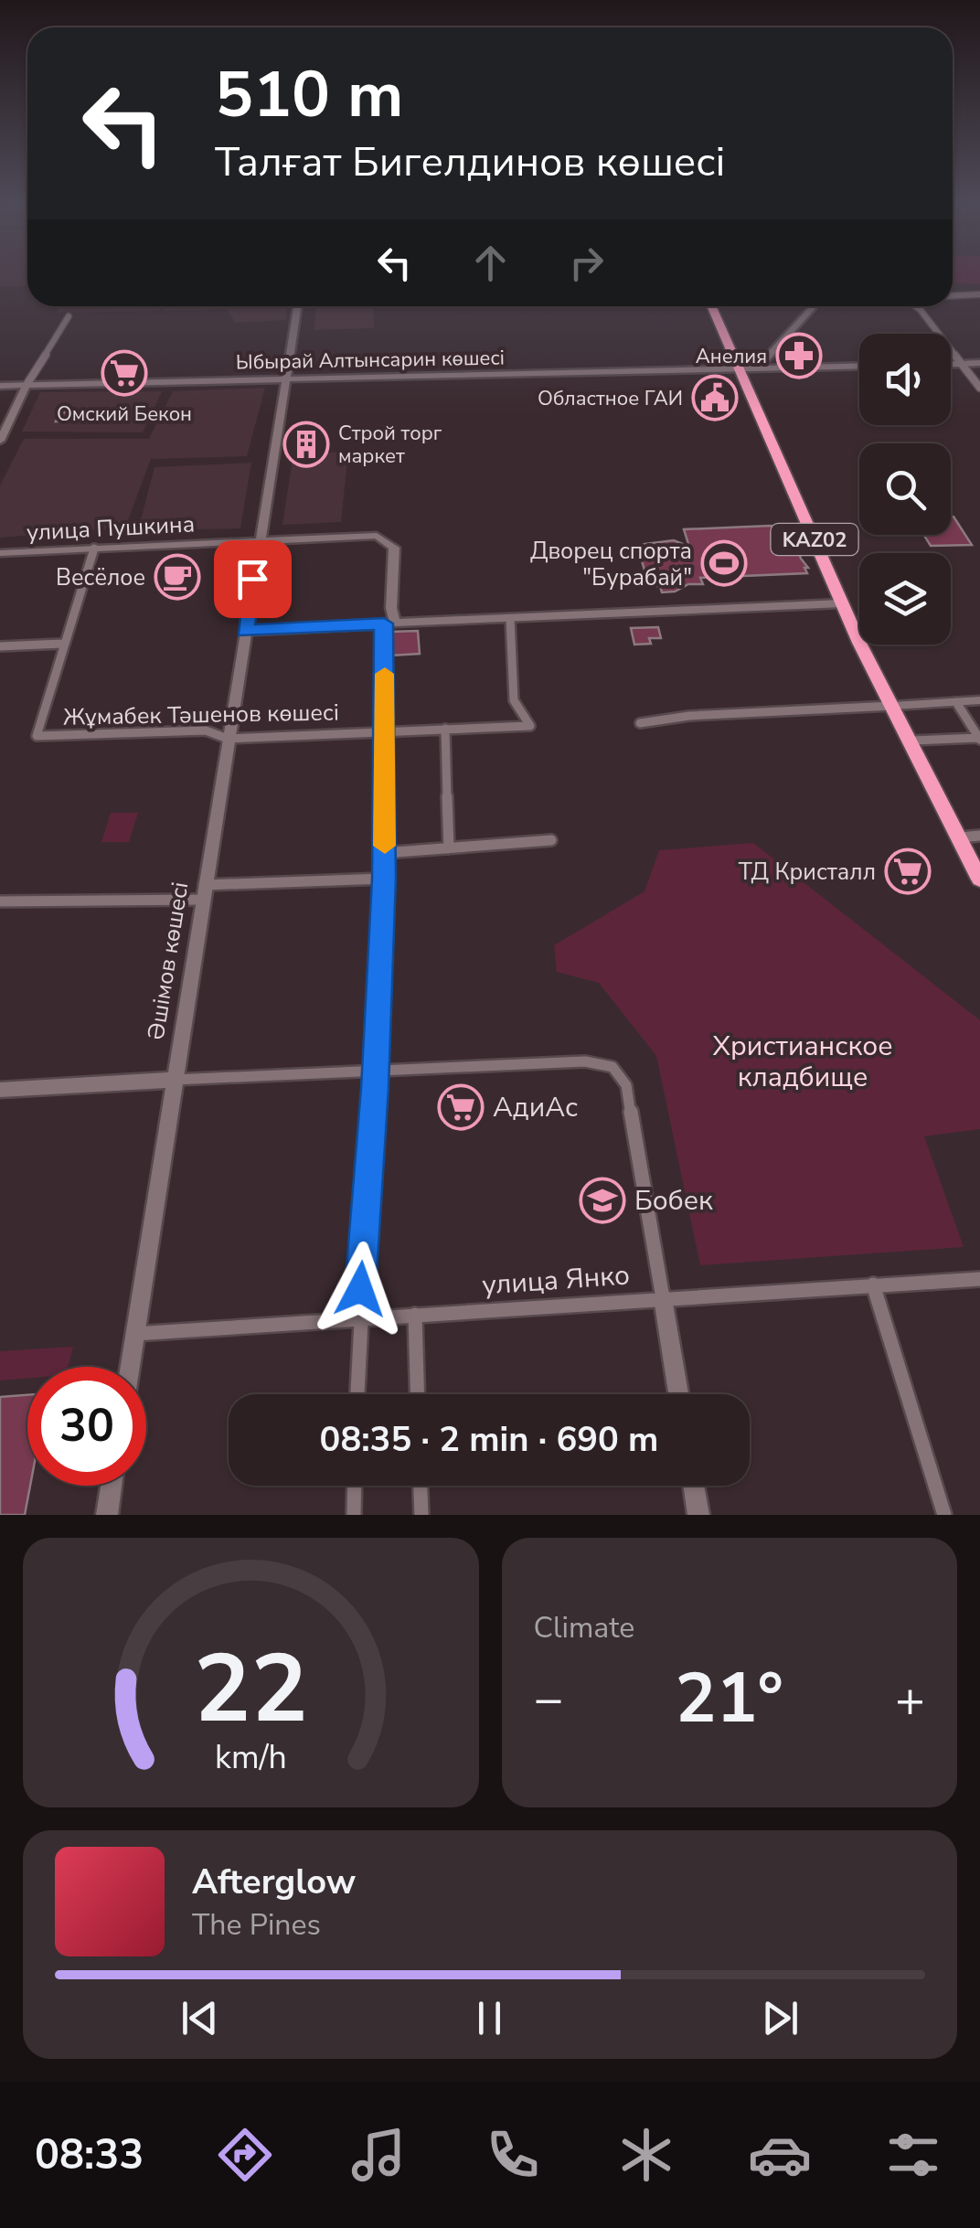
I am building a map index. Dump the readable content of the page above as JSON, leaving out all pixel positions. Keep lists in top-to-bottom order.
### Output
{
  "streets": {
    "highway": ["KАZ02"],
    "street": [
      "Ыбырай Алтынсарин көшесі",
      "улица Пушкина",
      "Жұмабек Тәшенов көшесі",
      "Әшімов көшесі",
      "улица Янко"
    ]
  },
  "crossings": [
    ["Ыбырай Алтынсарин көшесі", "KАZ02"],
    ["улица Пушкина", "Әшімов көшесі"],
    ["Жұмабек Тәшенов көшесі", "Әшімов көшесі"],
    ["Әшімов көшесі", "улица Янко"]
  ],
  "parks": ["Христианское кладбище"],
  "places": {
    "pharmacy": ["Анелия"],
    "supermarket": ["Омский Бекон", "ТД Кристалл", "АдиАс"],
    "public building": ["Областное ГАИ"],
    "building": ["Строй торг маркет"],
    "sports": ["Дворец спорта \"Бурабай\""],
    "cafe": ["Весёлое"],
    "school or university": ["Бобек"]
  },
  "page": {
    "turn": ["510 m", "Талғат Бигелдинов көшесі"],
    "limit": "30",
    "trip": "08:35 · 2 min · 690 m",
    "tile": "Climate",
    "heat": ["−", "21°", "+"],
    "song": ["Afterglow", "The Pines"],
    "tabs": "08:33",
    "gauge": ["22", "km/h"]
  }
}
